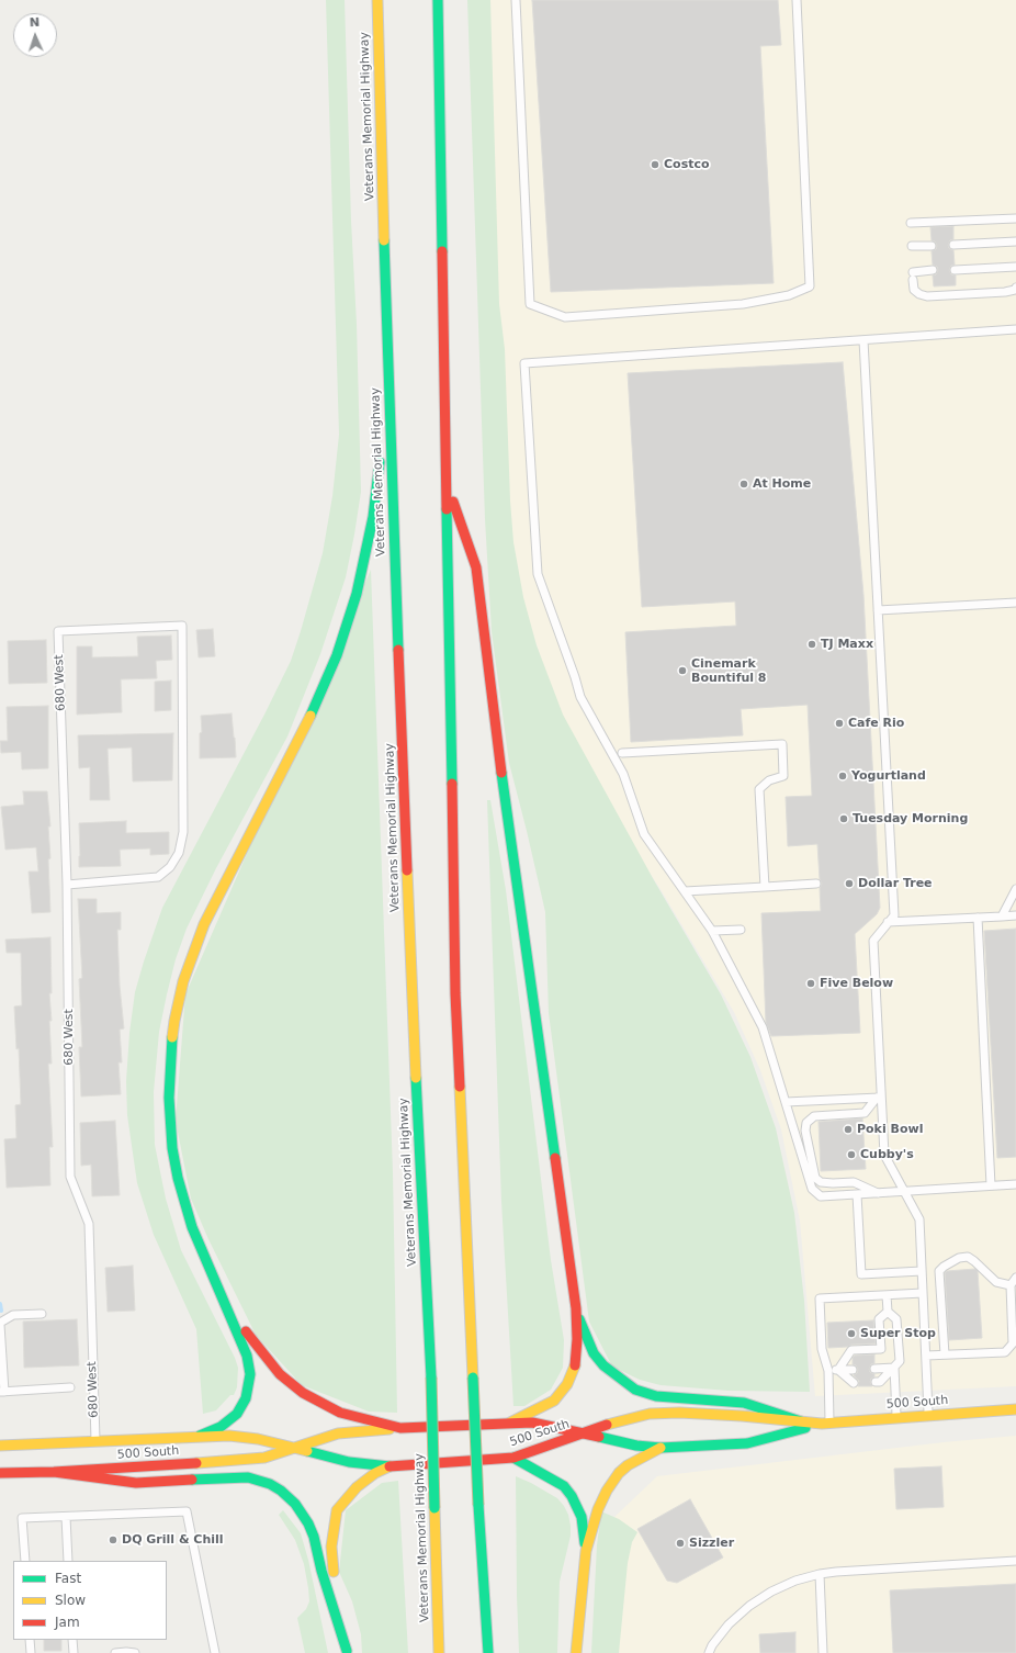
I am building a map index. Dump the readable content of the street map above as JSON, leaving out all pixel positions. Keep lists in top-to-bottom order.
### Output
{
  "streets": {
    "main road": ["Veterans Memorial Highway", "500 South"],
    "lane": ["680 West"]
  },
  "crossings": [
    ["680 West", "500 South"]
  ],
  "places": [
    "Costco",
    "At Home",
    "TJ Maxx",
    "Cinemark Bountiful 8",
    "Cafe Rio",
    "Yogurtland",
    "Tuesday Morning",
    "Dollar Tree",
    "Five Below",
    "Poki Bowl",
    "Cubby's",
    "Super Stop",
    "DQ Grill & Chill",
    "Sizzler"
  ],
  "legend": ["Fast", "Slow", "Jam"],
  "north": "top"
}
